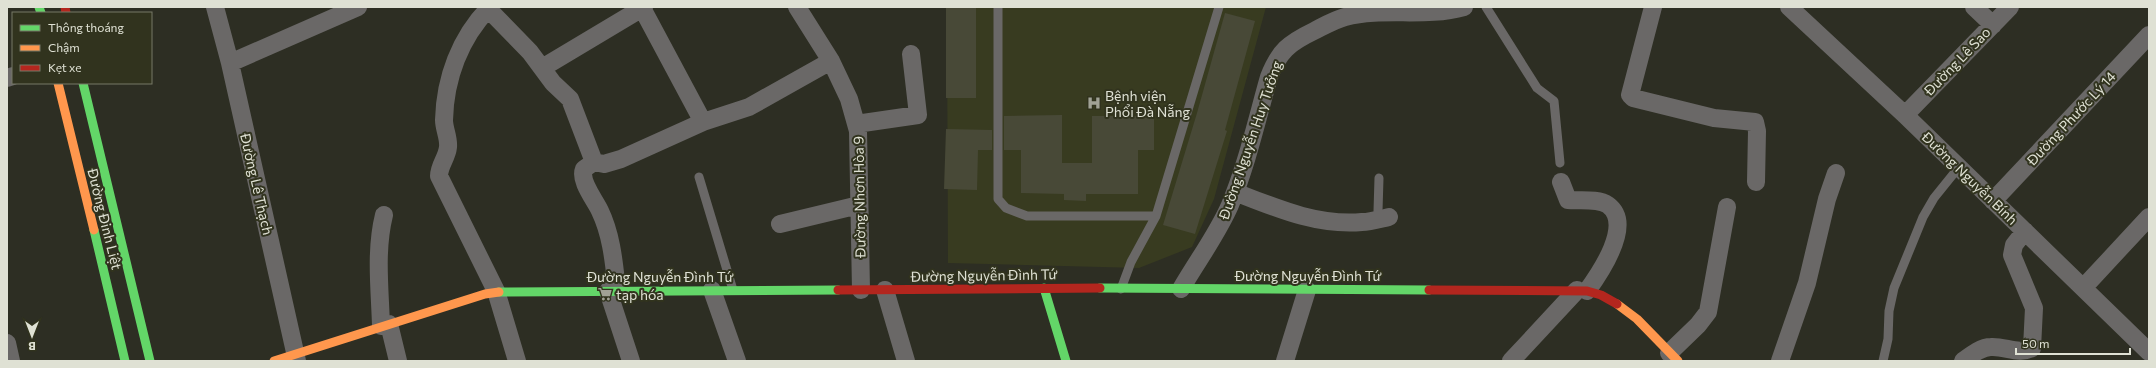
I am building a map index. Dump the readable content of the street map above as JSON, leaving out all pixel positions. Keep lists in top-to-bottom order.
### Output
{
  "streets": {
    "street": [
      "Đường Lê Sao",
      "Đường Phước Lý 14",
      "Đường Nguyễn Huy Tưởng",
      "Đường Nguyễn Bính",
      "Đường Lê Thạch",
      "Đường Nhơn Hòa 9",
      "Đường Đinh Liệt",
      "Đường Nguyễn Đình Tứ"
    ]
  },
  "crossings": [
    ["Đường Lê Sao", "Đường Nguyễn Bính"],
    ["Đường Phước Lý 14", "Đường Nguyễn Bính"],
    ["Đường Nguyễn Huy Tưởng", "Đường Nguyễn Đình Tứ"],
    ["Đường Lê Thạch", "Đường Nguyễn Đình Tứ"],
    ["Đường Nhơn Hòa 9", "Đường Nguyễn Đình Tứ"]
  ],
  "places": {
    "hospital": ["Bệnh viện Phổi Đà Nẵng"],
    "supermarket": ["tạp hóa"]
  },
  "legend": ["Thông thoáng", "Chậm", "Kẹt xe"],
  "scale_bar": "50 m",
  "north": "bottom"
}
